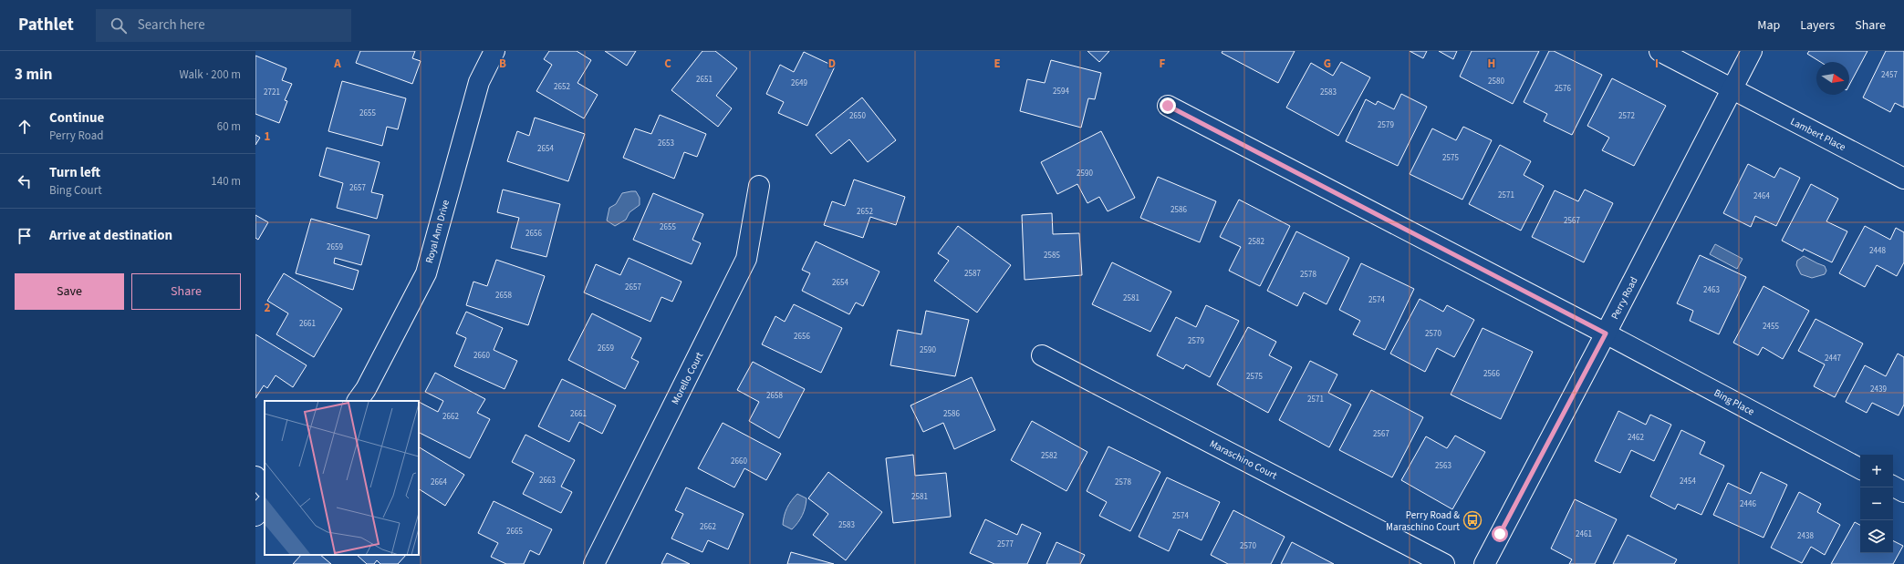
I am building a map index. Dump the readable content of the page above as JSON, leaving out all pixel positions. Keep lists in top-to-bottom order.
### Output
{
  "streets": {
    "street": [
      "Lambert Place",
      "Royal Ann Drive",
      "Perry Road",
      "Morello Court",
      "Bing Place",
      "Maraschino Court"
    ]
  },
  "crossings": [
    ["Lambert Place", "Perry Road"],
    ["Perry Road", "Bing Place"]
  ],
  "places": {
    "bus stop": ["Perry Road & Maraschino Court"]
  },
  "house_numbers": [
    "2457",
    "2651",
    "2580",
    "2649",
    "2652",
    "2576",
    "2594",
    "2721",
    "2583",
    "2655",
    "2650",
    "2572",
    "2579",
    "2653",
    "2654",
    "2575",
    "2590",
    "2657",
    "2571",
    "2464",
    "2586",
    "2652",
    "2567",
    "2655",
    "2656",
    "2582",
    "2659",
    "2448",
    "2585",
    "2587",
    "2578",
    "2654",
    "2657",
    "2463",
    "2658",
    "2581",
    "2574",
    "2661",
    "2455",
    "2570",
    "2656",
    "2579",
    "2659",
    "2590",
    "2660",
    "2447",
    "2566",
    "2575",
    "2439",
    "2658",
    "2571",
    "2661",
    "2586",
    "2662",
    "2567",
    "2462",
    "2582",
    "2660",
    "2563",
    "2663",
    "2454",
    "2664",
    "2578",
    "2581",
    "2446",
    "2574",
    "2583",
    "2662",
    "2665",
    "2461",
    "2438",
    "2577",
    "2570"
  ],
  "north": "right",
  "page": {
    "header": "Pathlet",
    "search": "Search here",
    "nav": ["Map", "Layers", "Share"],
    "heading": ["3 min", "Walk · 200 m"],
    "list": [
      ["Continue", "Perry Road", "60 m"],
      ["Turn left", "Bing Court", "140 m"],
      "Arrive at destination"
    ],
    "buttons": ["Save", "Share"],
    "map_buttons": ["+", "−"]
  },
  "grid": {
    "columns": [
      "A",
      "B",
      "C",
      "D",
      "E",
      "F",
      "G",
      "H",
      "I"
    ],
    "rows": ["1", "2"]
  }
}
